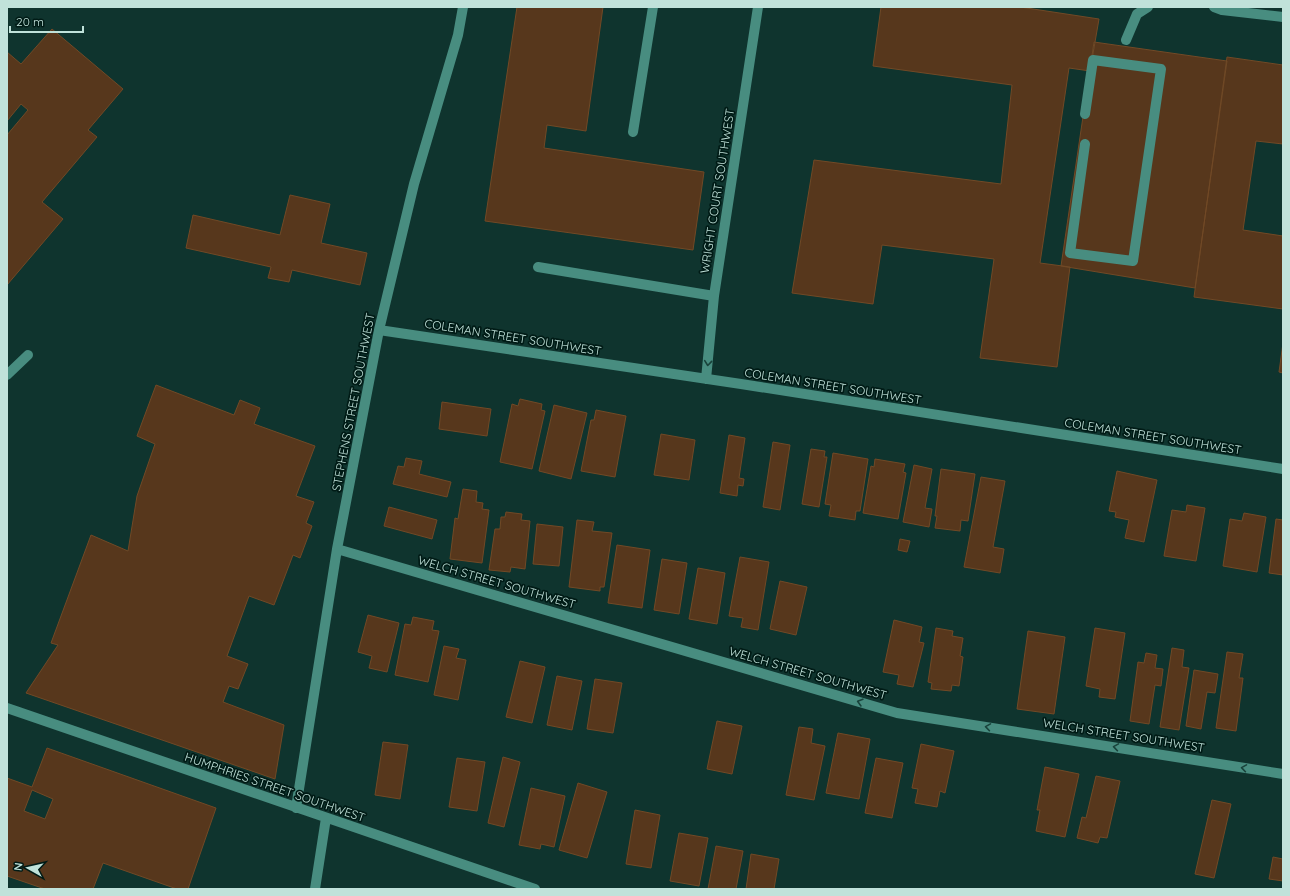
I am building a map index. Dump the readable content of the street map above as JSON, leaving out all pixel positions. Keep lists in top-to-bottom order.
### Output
{
  "streets": {
    "street": [
      "WRIGHT COURT SOUTHWEST",
      "COLEMAN STREET SOUTHWEST",
      "STEPHENS STREET SOUTHWEST",
      "WELCH STREET SOUTHWEST",
      "HUMPHRIES STREET SOUTHWEST"
    ]
  },
  "crossings": [
    ["WRIGHT COURT SOUTHWEST", "COLEMAN STREET SOUTHWEST"],
    ["COLEMAN STREET SOUTHWEST", "STEPHENS STREET SOUTHWEST"],
    ["STEPHENS STREET SOUTHWEST", "WELCH STREET SOUTHWEST"],
    ["STEPHENS STREET SOUTHWEST", "HUMPHRIES STREET SOUTHWEST"]
  ],
  "one_way": ["WELCH STREET SOUTHWEST"],
  "scale_bar": "20 m",
  "north": "left"
}
